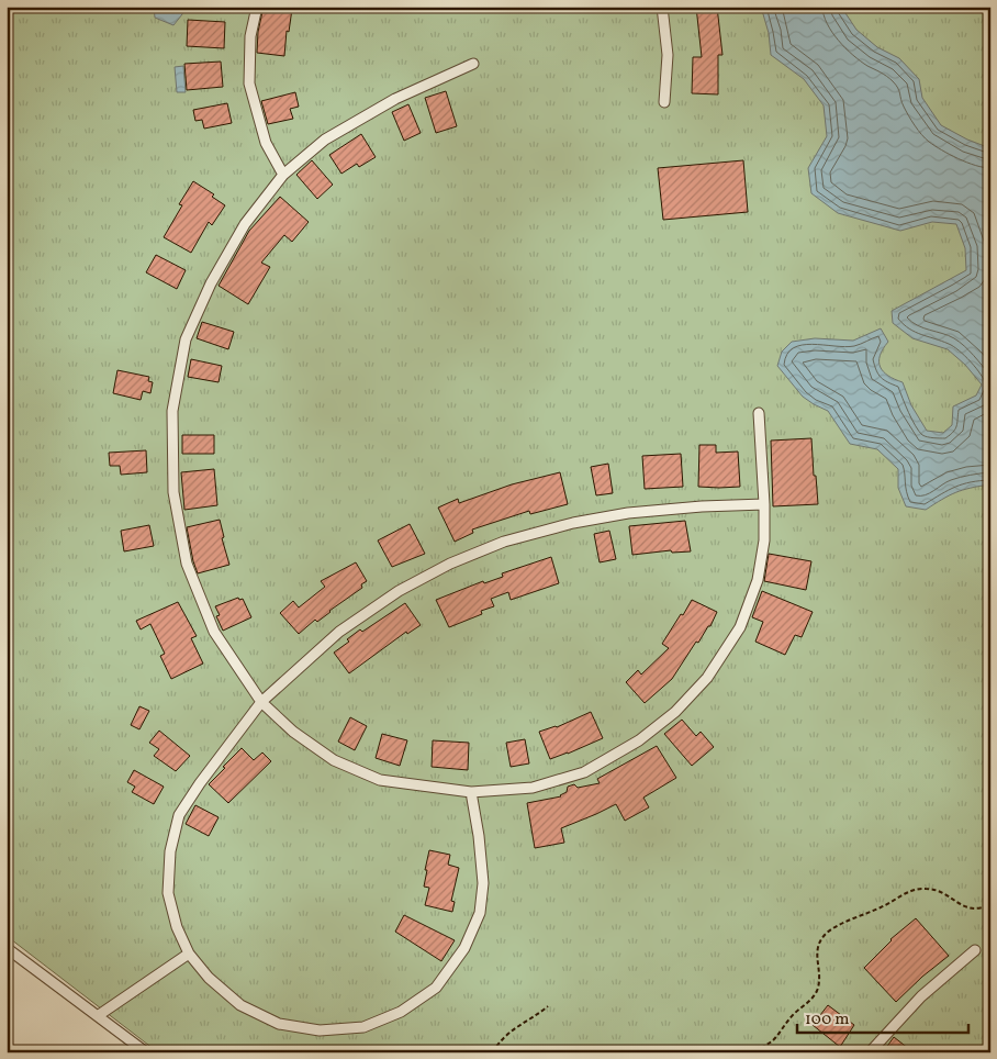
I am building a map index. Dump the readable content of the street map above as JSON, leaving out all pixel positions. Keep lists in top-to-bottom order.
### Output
{
  "scale_bar": "100 m"
}
